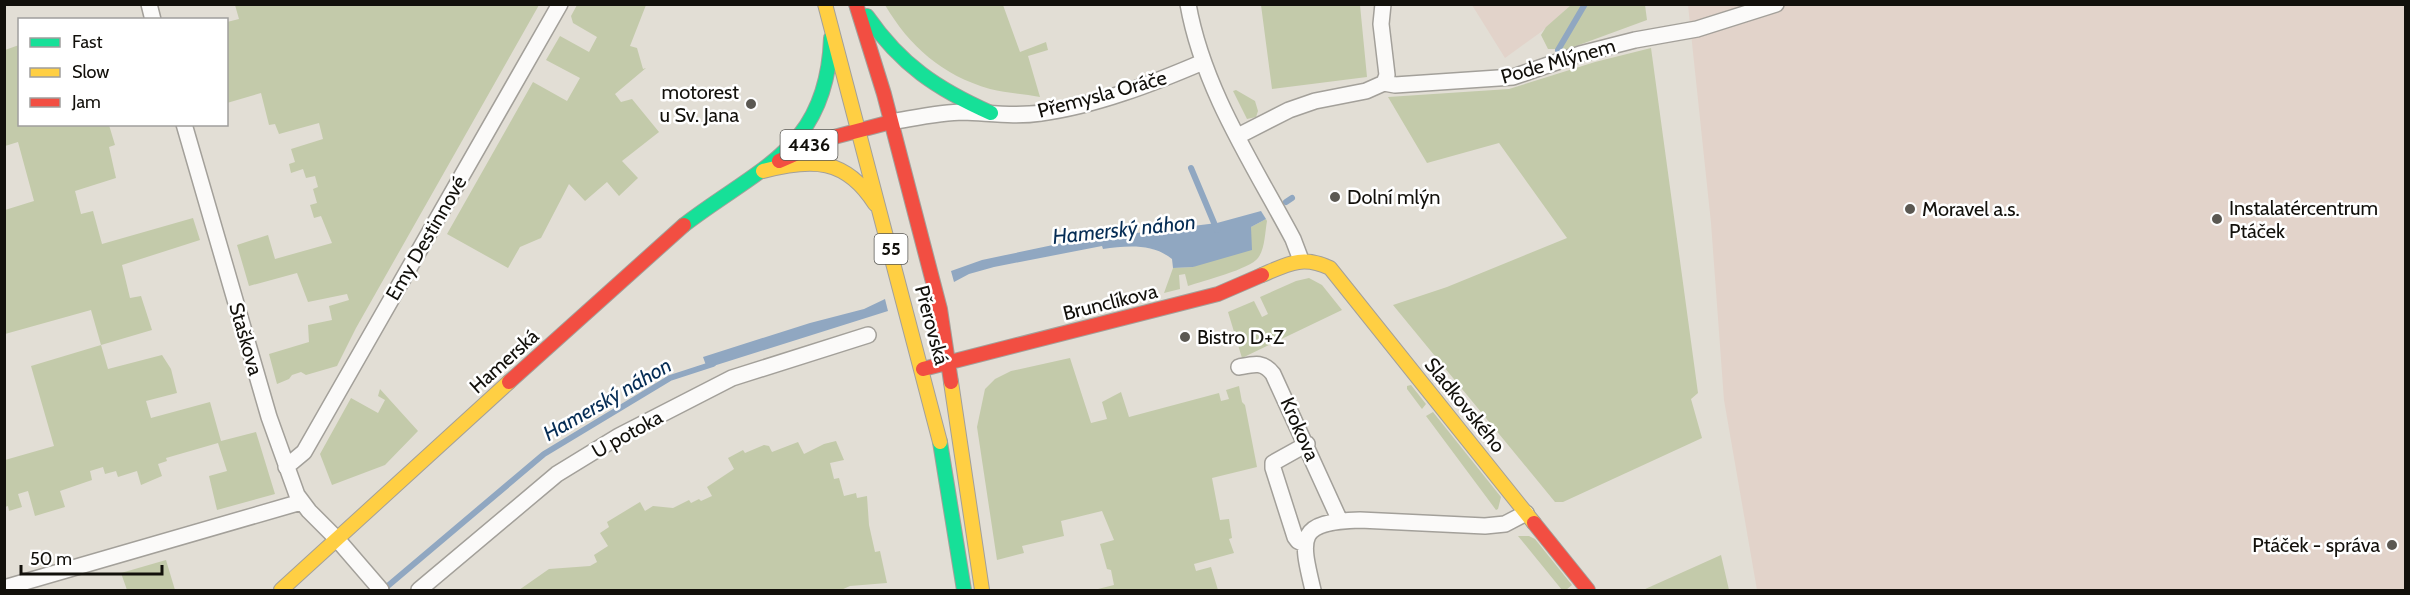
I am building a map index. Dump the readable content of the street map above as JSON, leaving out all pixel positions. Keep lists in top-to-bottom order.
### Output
{
  "streets": {
    "main road": [
      "4436",
      "55",
      "Brunclíkova",
      "Přerovská",
      "Hamerská",
      "Sladkovského"
    ],
    "street": [
      "Pode Mlýnem",
      "Přemysla Oráče",
      "Emy Destinnové",
      "Staškova",
      "Krokova",
      "U potoka"
    ]
  },
  "crossings": [
    ["Přemysla Oráče", "Přerovská"],
    ["4436", "Přerovská"],
    ["4436", "Hamerská"],
    ["Emy Destinnové", "Staškova"],
    ["Brunclíkova", "Přerovská"],
    ["Brunclíkova", "Sladkovského"],
    ["Staškova", "Hamerská"]
  ],
  "water": ["Hamerský náhon"],
  "places": [
    "motorest u Sv. Jana",
    "Dolní mlýn",
    "Moravel a.s.",
    "Instalatércentrum Ptáček",
    "Bistro D+Z",
    "Ptáček - správa"
  ],
  "legend": ["Fast", "Slow", "Jam"],
  "scale_bar": "50 m"
}
